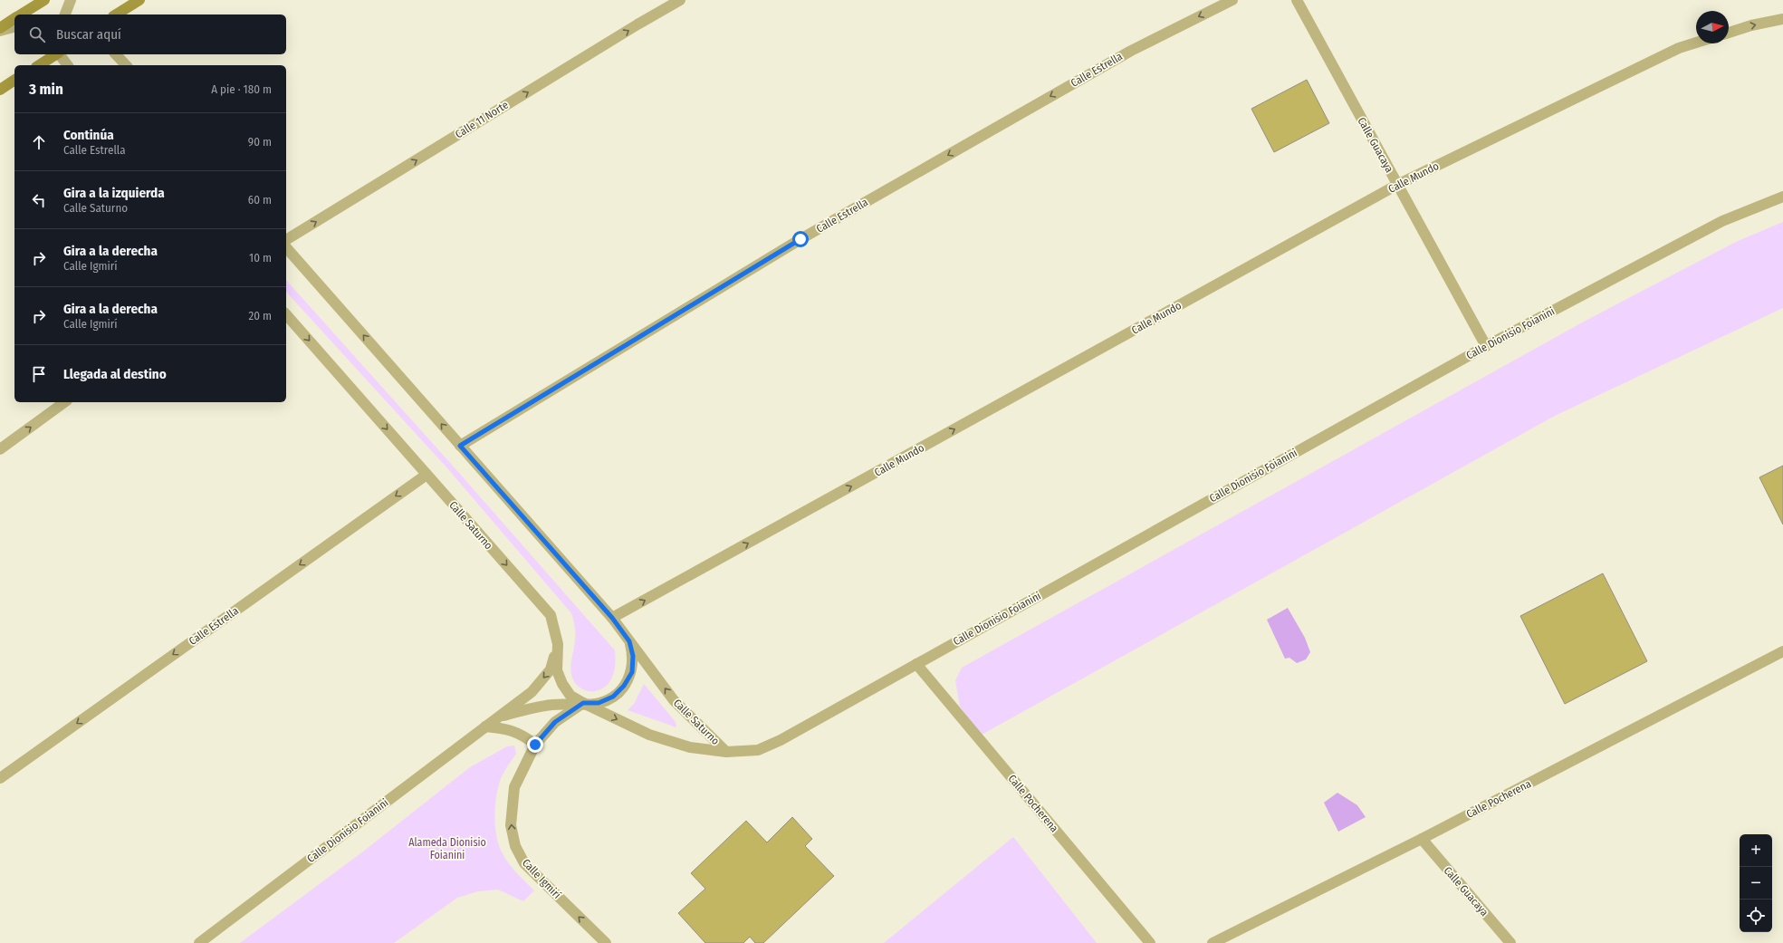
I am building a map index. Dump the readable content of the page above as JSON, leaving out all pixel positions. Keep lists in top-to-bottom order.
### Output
{
  "streets": {
    "street": [
      "Calle Estrella",
      "Calle 11 Norte",
      "Calle Guacaya",
      "Calle Mundo",
      "Calle Dionisio Foianini",
      "Calle Saturno",
      "Calle Pocherena",
      "Calle Igmirí"
    ]
  },
  "crossings": [
    ["Calle Estrella", "Calle Saturno"],
    ["Calle Guacaya", "Calle Mundo"],
    ["Calle Guacaya", "Calle Dionisio Foianini"],
    ["Calle Guacaya", "Calle Pocherena"],
    ["Calle Mundo", "Calle Saturno"],
    ["Calle Dionisio Foianini", "Calle Saturno"],
    ["Calle Dionisio Foianini", "Calle Pocherena"],
    ["Calle Dionisio Foianini", "Calle Igmirí"],
    ["Calle Saturno", "Calle Igmirí"]
  ],
  "one_way": [
    "Calle Estrella",
    "Calle 11 Norte",
    "Calle Mundo",
    "Calle Igmirí"
  ],
  "parks": ["Alameda Dionisio Foianini"],
  "north": "right",
  "page": {
    "search": "Buscar aquí",
    "heading": ["3 min", "A pie · 180 m"],
    "list": [
      ["Continúa", "Calle Estrella", "90 m"],
      ["Gira a la izquierda", "Calle Saturno", "60 m"],
      ["Gira a la derecha", "Calle Igmirí", "10 m"],
      ["Gira a la derecha", "Calle Igmirí", "20 m"],
      "Llegada al destino"
    ],
    "map_buttons": ["+", "−"]
  }
}
